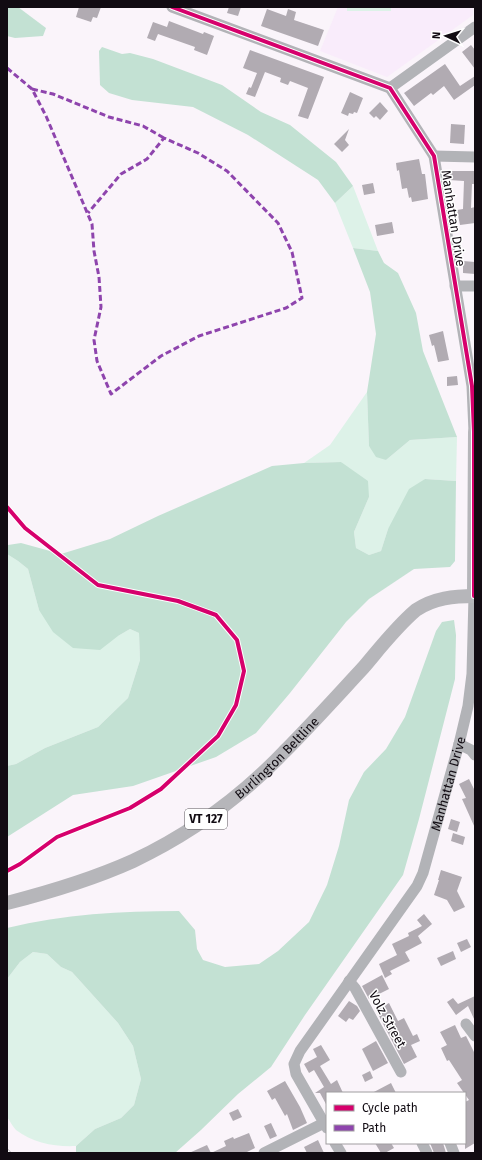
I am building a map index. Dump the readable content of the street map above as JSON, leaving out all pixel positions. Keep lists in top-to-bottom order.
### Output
{
  "streets": {
    "main road": ["Manhattan Drive", "Burlington Beltline", "VT 127"],
    "street": ["Volz Street"]
  },
  "crossings": [
    ["Manhattan Drive", "Burlington Beltline"],
    ["Manhattan Drive", "Volz Street"]
  ],
  "legend": ["Cycle path", "Path"],
  "north": "left"
}
